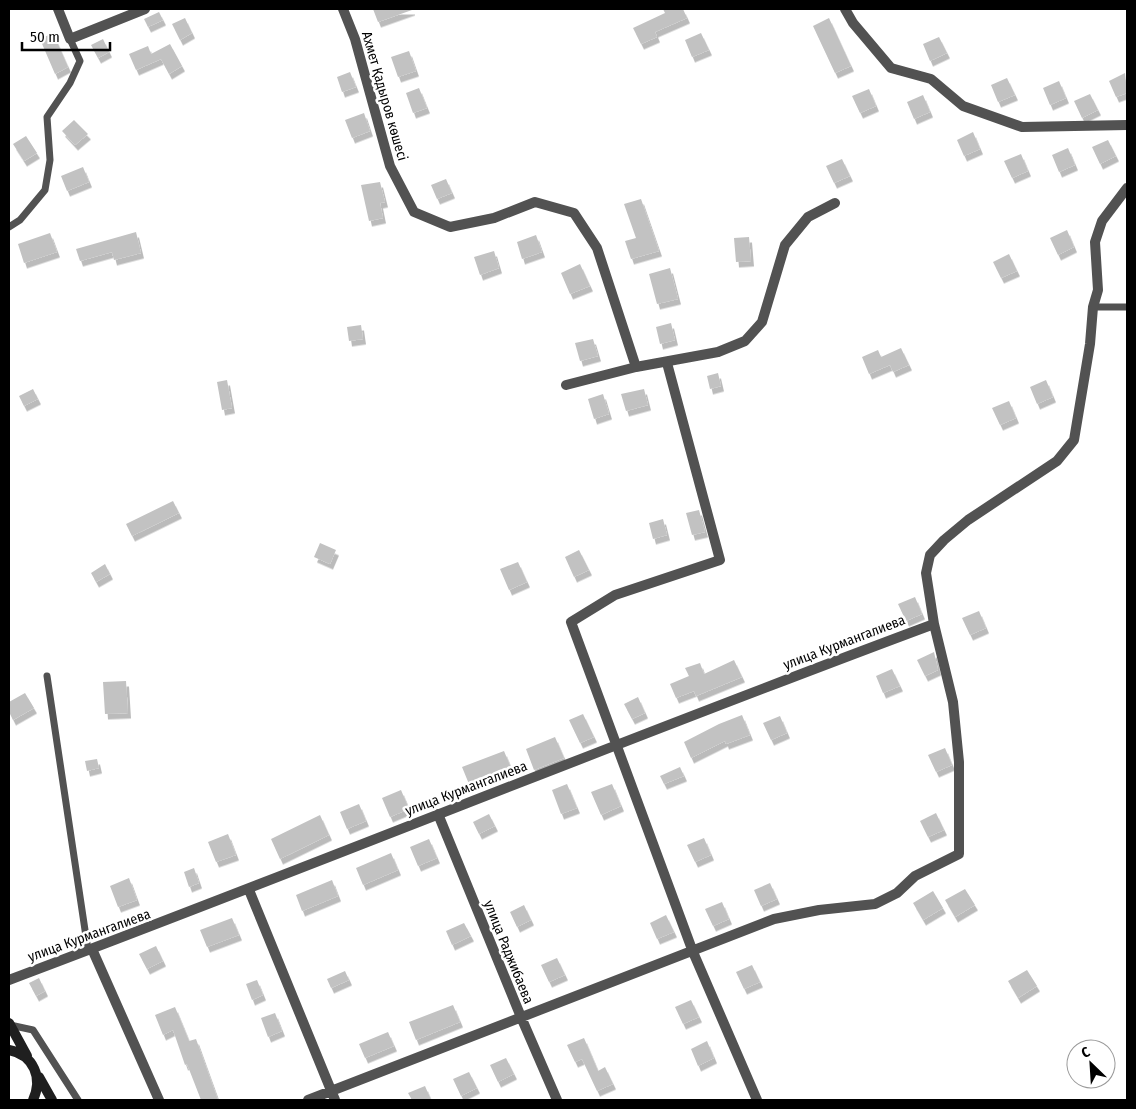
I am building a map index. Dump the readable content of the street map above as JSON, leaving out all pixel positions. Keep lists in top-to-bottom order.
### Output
{
  "streets": {
    "street": ["Ахмет Қадыров көшесі", "улица Курмангалиева", "улица Раджибаева"]
  },
  "crossings": [
    ["улица Курмангалиева", "улица Раджибаева"]
  ],
  "scale_bar": "50 m",
  "north": "top left"
}
